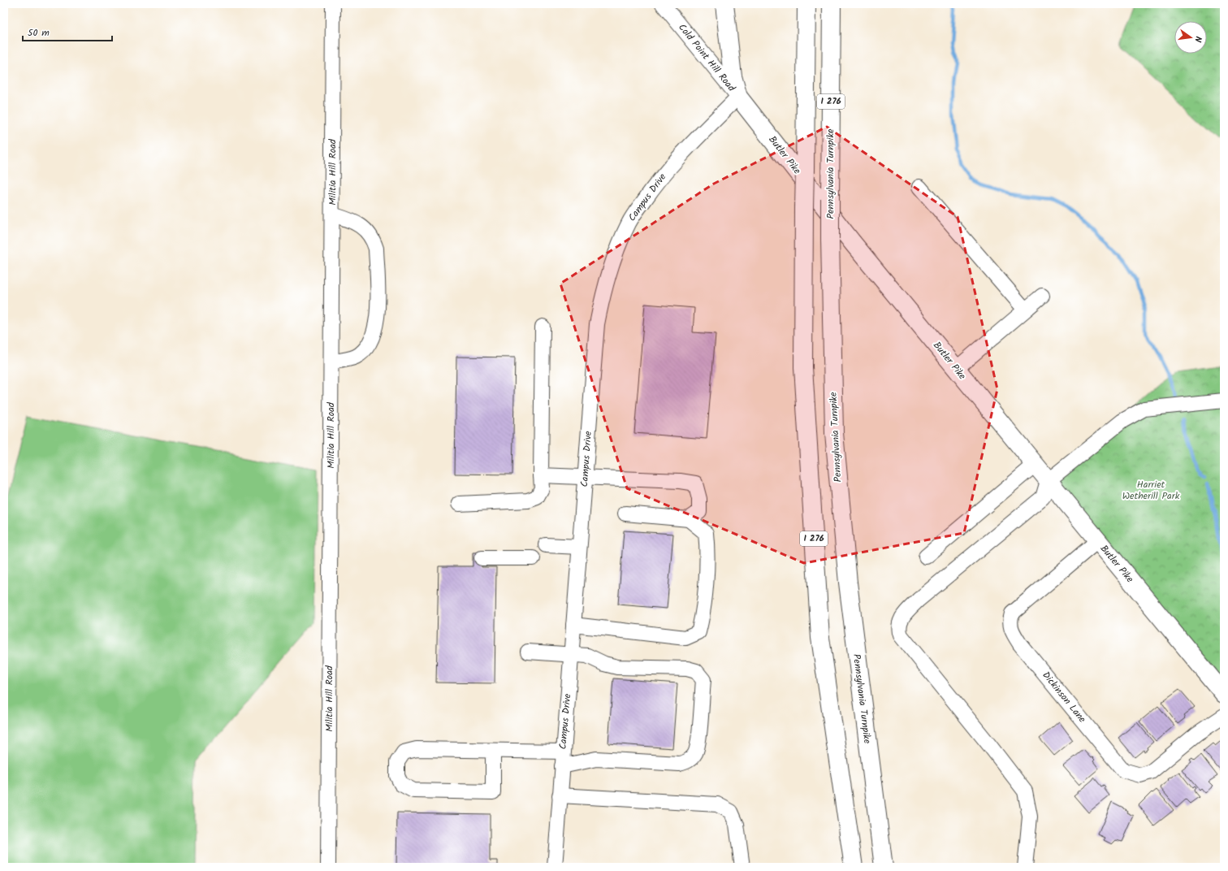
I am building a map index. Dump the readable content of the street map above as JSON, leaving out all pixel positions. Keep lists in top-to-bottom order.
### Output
{
  "streets": {
    "main road": ["I 276", "Butler Pike", "Pennsylvania Turnpike"],
    "street": [
      "Cold Point Hill Road",
      "Militia Hill Road",
      "Campus Drive",
      "Dickinson Lane"
    ]
  },
  "crossings": [
    ["Cold Point Hill Road", "Butler Pike"],
    ["Cold Point Hill Road", "Campus Drive"],
    ["Butler Pike", "Campus Drive"],
    ["Butler Pike", "Dickinson Lane"]
  ],
  "parks": ["Harriet Wetherill Park"],
  "scale_bar": "50 m",
  "north": "right"
}
